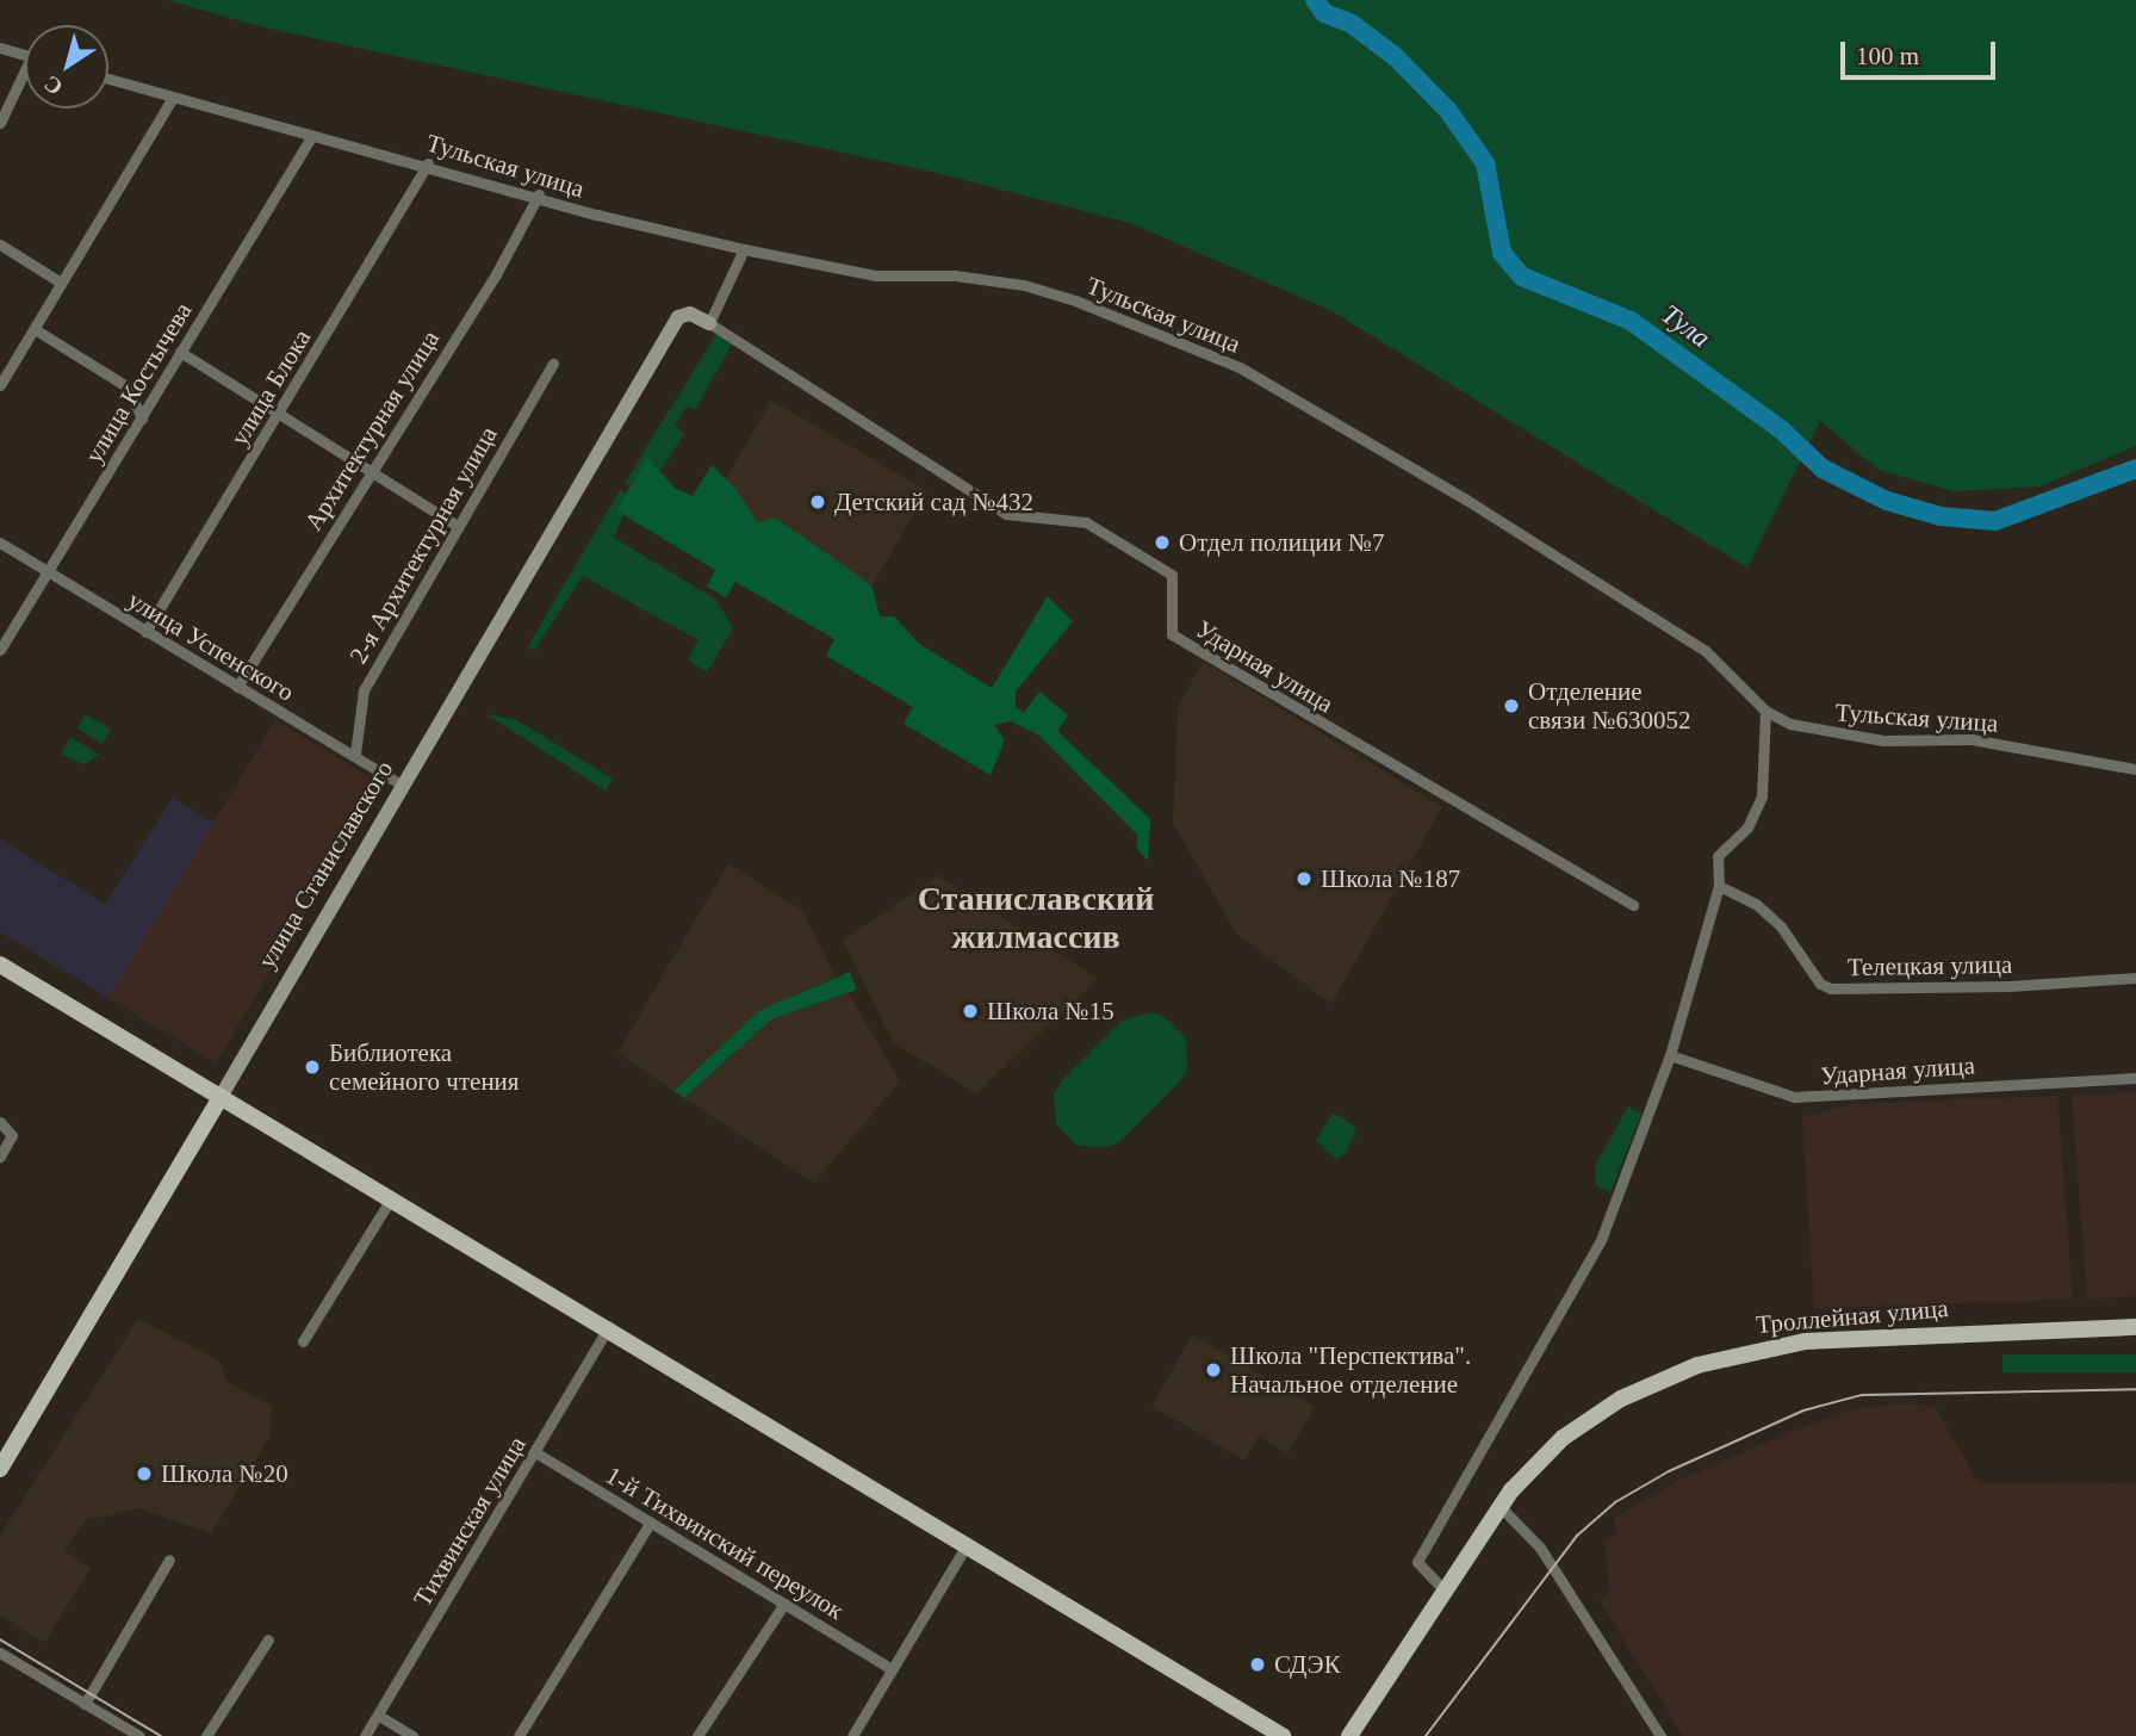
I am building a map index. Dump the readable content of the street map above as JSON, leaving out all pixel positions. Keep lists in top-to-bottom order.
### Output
{
  "streets": {
    "main road": ["улица Станиславского", "Троллейная улица"],
    "street": [
      "Тульская улица",
      "улица Костычева",
      "улица Блока",
      "Архитектурная улица",
      "2-я Архитектурная улица",
      "улица Успенского",
      "Ударная улица",
      "Телецкая улица",
      "Тихвинская улица",
      "1-й Тихвинский переулок"
    ]
  },
  "crossings": [
    ["Тульская улица", "улица Костычева"],
    ["Тульская улица", "улица Блока"],
    ["Тульская улица", "Архитектурная улица"],
    ["улица Костычева", "улица Успенского"],
    ["улица Блока", "улица Успенского"],
    ["Архитектурная улица", "улица Успенского"],
    ["2-я Архитектурная улица", "улица Успенского"],
    ["улица Успенского", "улица Станиславского"],
    ["Ударная улица", "улица Станиславского"],
    ["Тихвинская улица", "1-й Тихвинский переулок"]
  ],
  "districts": ["Станиславский жилмассив"],
  "water": ["Тула"],
  "places": [
    "Детский сад №432",
    "Отдел полиции №7",
    "Отделение связи №630052",
    "Школа №187",
    "Школа №15",
    "Библиотека семейного чтения",
    "Школа \"Перспектива\". Начальное отделение",
    "Школа №20",
    "СДЭК"
  ],
  "scale_bar": "100 m",
  "north": "bottom left"
}
